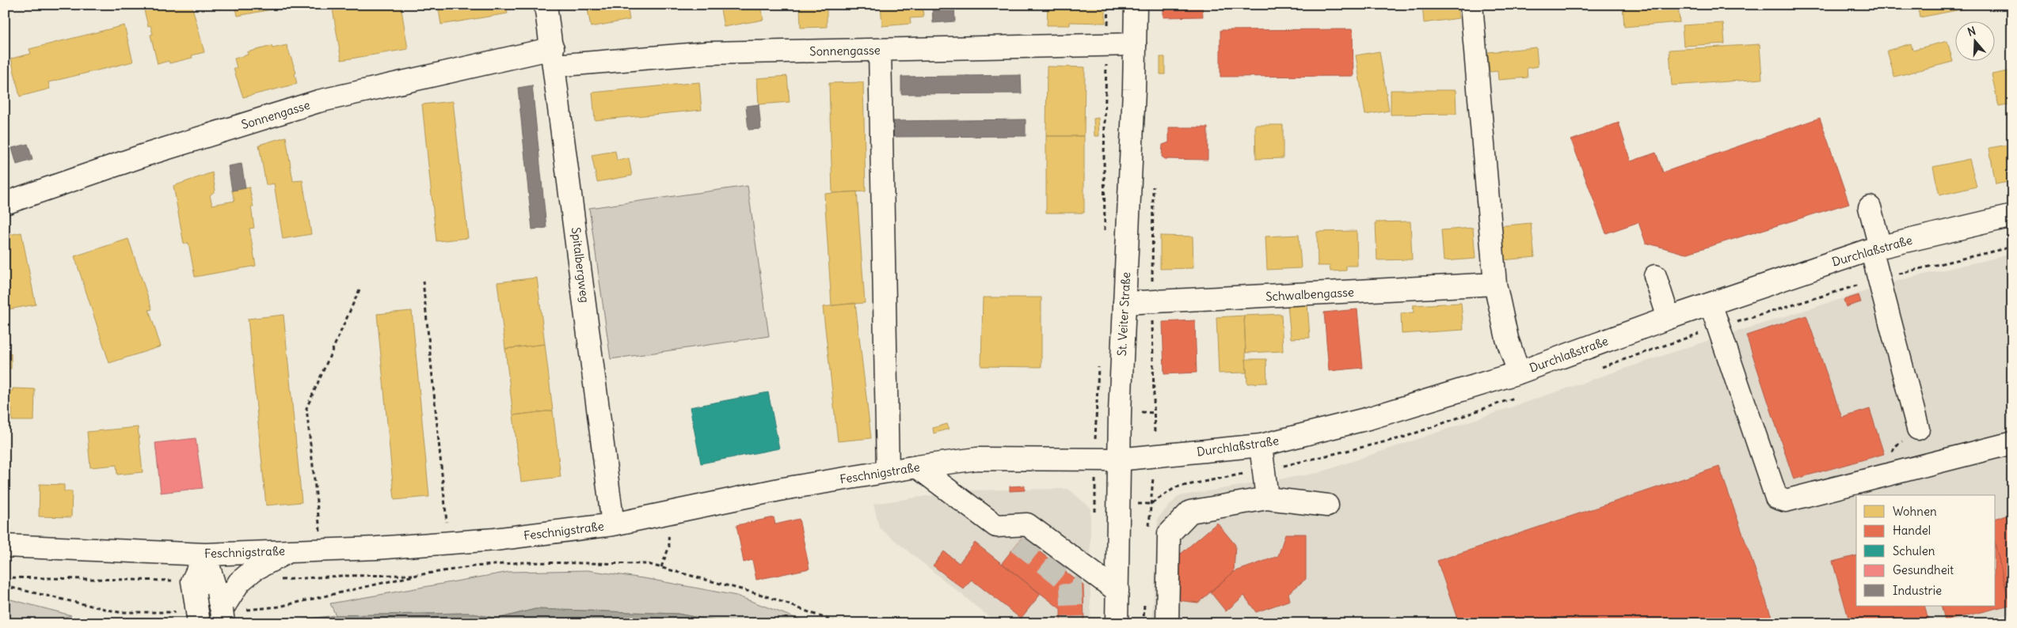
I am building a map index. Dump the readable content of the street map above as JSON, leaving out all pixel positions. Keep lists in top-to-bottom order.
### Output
{
  "streets": {
    "street": [
      "Sonnengasse",
      "Durchlaßstraße",
      "Spitalbergweg",
      "Schwalbengasse",
      "St. Veiter Straße",
      "Feschnigstraße"
    ]
  },
  "crossings": [
    ["Sonnengasse", "Spitalbergweg"],
    ["Sonnengasse", "St. Veiter Straße"],
    ["Durchlaßstraße", "St. Veiter Straße"],
    ["Durchlaßstraße", "Feschnigstraße"],
    ["Spitalbergweg", "Feschnigstraße"],
    ["Schwalbengasse", "St. Veiter Straße"],
    ["St. Veiter Straße", "Feschnigstraße"]
  ],
  "legend": [
    "Wohnen",
    "Handel",
    "Schulen",
    "Gesundheit",
    "Industrie"
  ],
  "north": "top"
}
